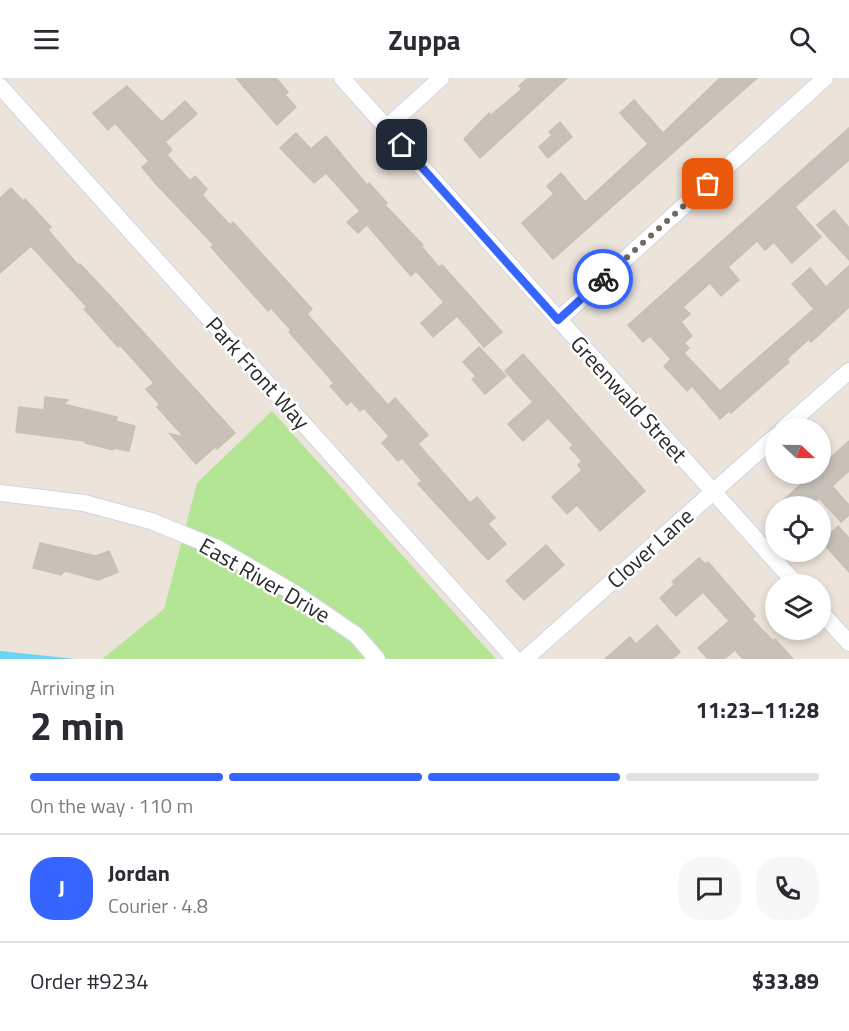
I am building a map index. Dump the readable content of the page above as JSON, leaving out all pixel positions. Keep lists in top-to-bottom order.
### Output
{
  "streets": {
    "street": [
      "Park Front Way",
      "Greenwald Street",
      "Clover Lane",
      "East River Drive"
    ]
  },
  "crossings": [
    ["Greenwald Street", "Clover Lane"]
  ],
  "north": "right",
  "page": {
    "header": "Zuppa",
    "heading": ["2 min", "Arriving in", "11:23–11:28"],
    "panel": [
      "Jordan",
      "Courier · 4.8",
      "Order #9234",
      "$33.89"
    ],
    "bar": "On the way · 110 m",
    "round": "J"
  }
}
